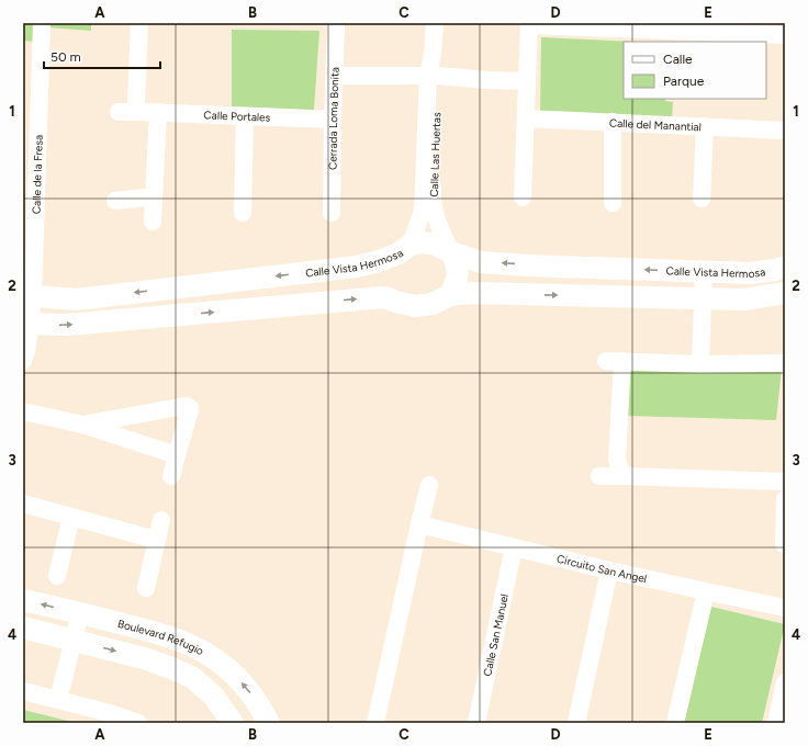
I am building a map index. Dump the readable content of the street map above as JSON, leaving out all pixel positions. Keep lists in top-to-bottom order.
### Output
{
  "streets": {
    "street": [
      "Calle Portales",
      "Cerrada Loma Bonita",
      "Calle del Manantial",
      "Calle Las Huertas",
      "Calle de la Fresa",
      "Calle Vista Hermosa",
      "Circuito San Angel",
      "Calle San Manuel",
      "Boulevard Refugio"
    ]
  },
  "crossings": [
    ["Calle Portales", "Cerrada Loma Bonita"],
    ["Calle Las Huertas", "Calle Vista Hermosa"],
    ["Calle de la Fresa", "Calle Vista Hermosa"],
    ["Circuito San Angel", "Calle San Manuel"]
  ],
  "legend": ["Calle", "Parque"],
  "scale_bar": "50 m",
  "grid": {
    "columns": [
      "A",
      "B",
      "C",
      "D",
      "E"
    ],
    "rows": [
      "1",
      "2",
      "3",
      "4"
    ]
  }
}
